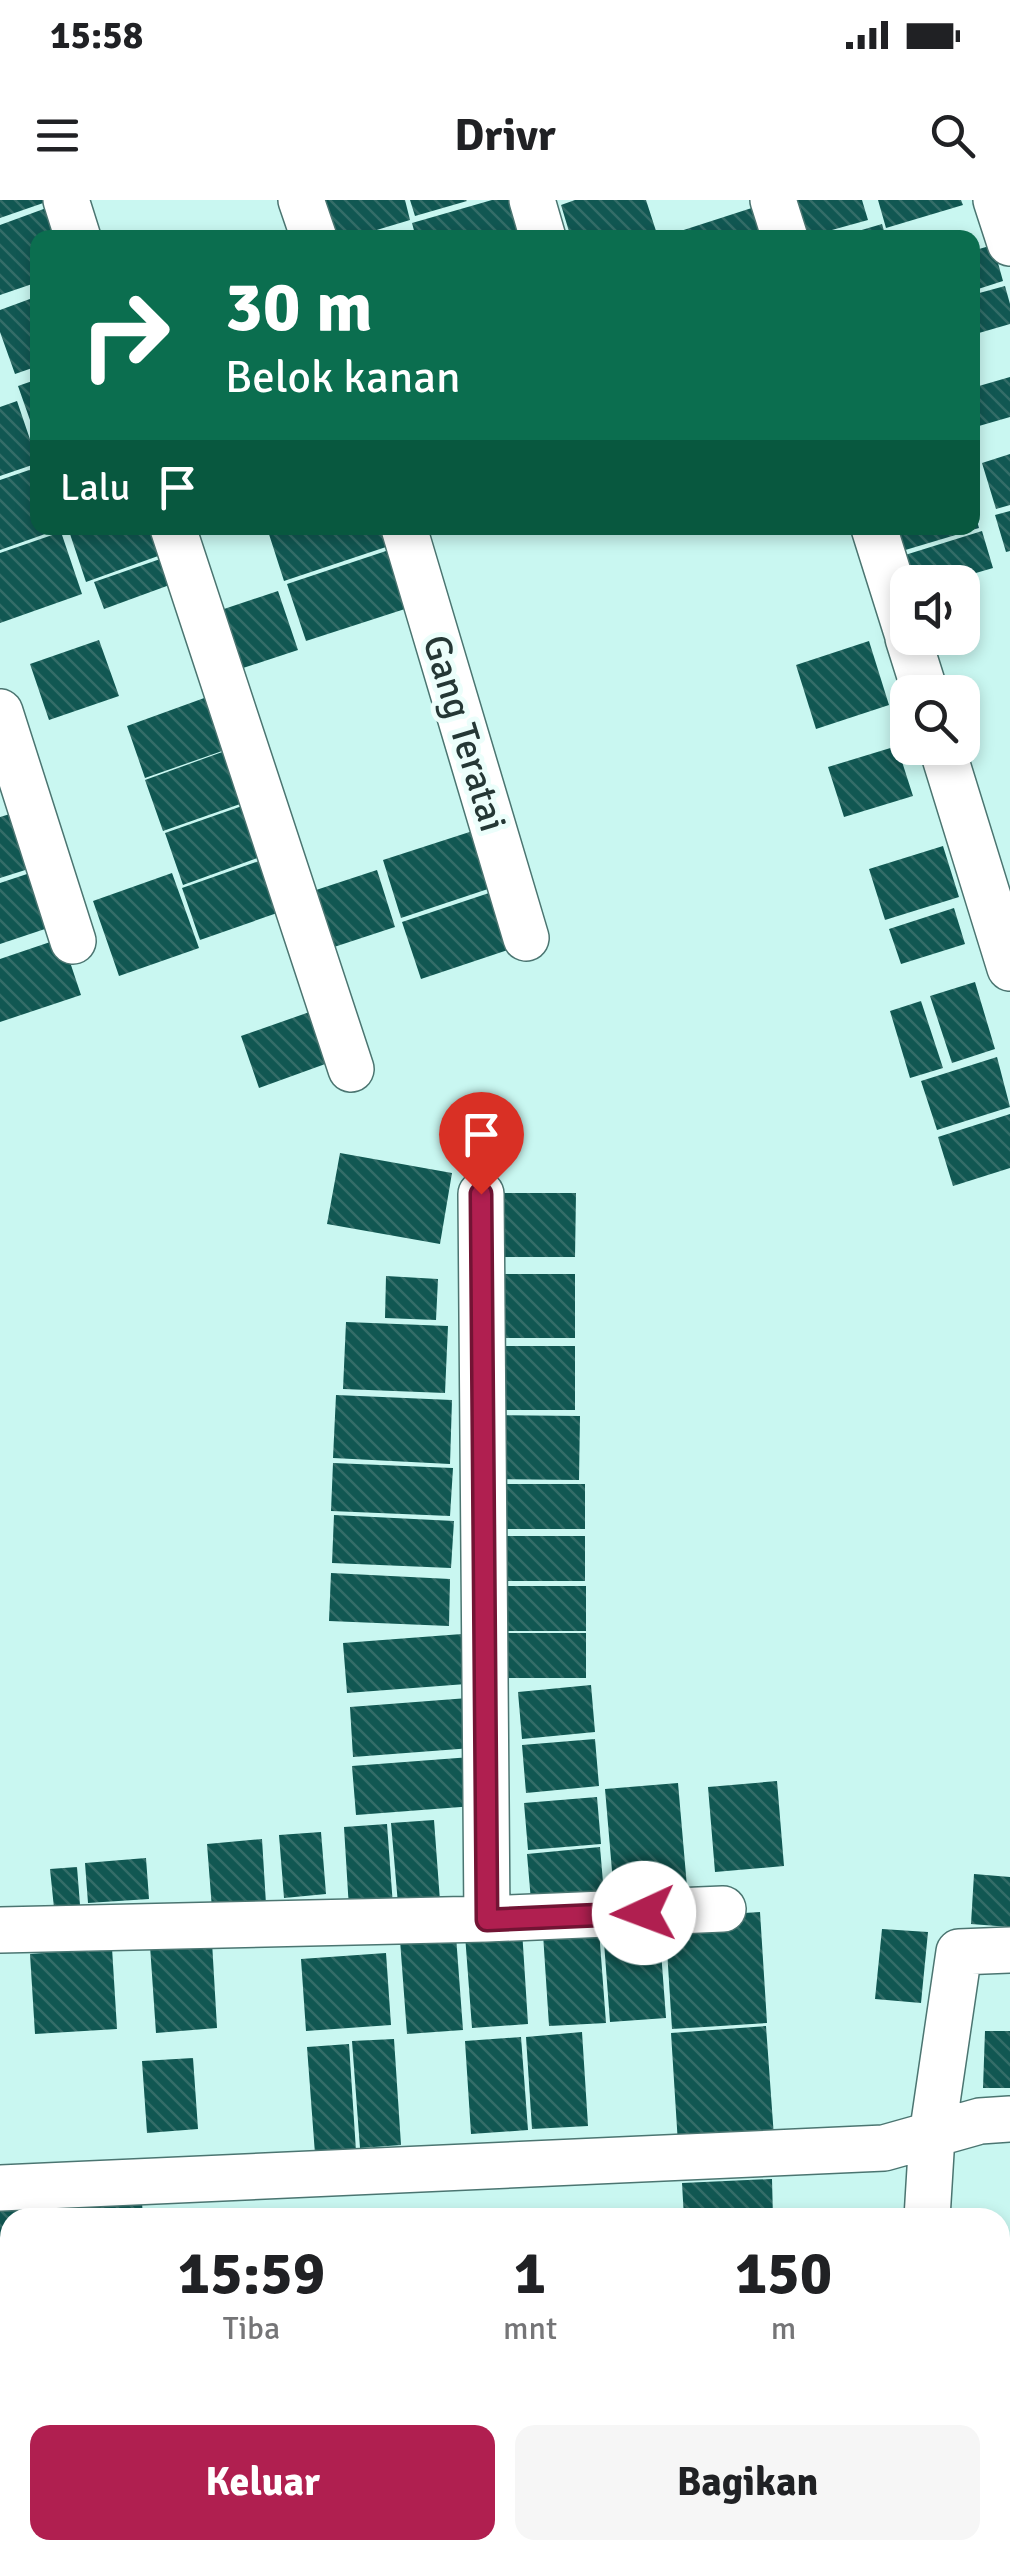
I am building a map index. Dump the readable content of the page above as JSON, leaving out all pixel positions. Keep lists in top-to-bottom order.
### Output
{
  "streets": {
    "street": ["Gang Teratai"]
  },
  "page": {
    "status": "15:58",
    "header": "Drivr",
    "turn": ["30 m", "Belok kanan"],
    "then": "Lalu",
    "eta": [
      "15:59",
      "Tiba",
      "1",
      "mnt",
      "150",
      "m"
    ],
    "buttons": ["Keluar", "Bagikan"]
  }
}
